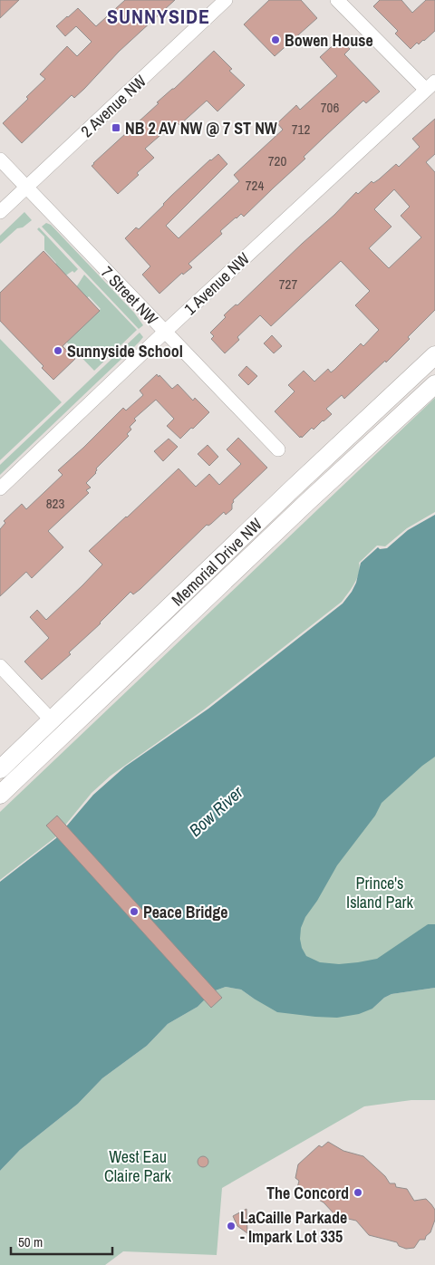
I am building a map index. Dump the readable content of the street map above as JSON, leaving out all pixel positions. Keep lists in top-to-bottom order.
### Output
{
  "streets": {
    "main road": ["Memorial Drive NW"],
    "street": ["2 Avenue NW", "1 Avenue NW", "7 Street NW"]
  },
  "crossings": [
    ["2 Avenue NW", "7 Street NW"],
    ["1 Avenue NW", "7 Street NW"]
  ],
  "districts": ["SUNNYSIDE"],
  "water": ["Bow River"],
  "parks": ["Prince's Island Park", "West Eau Claire Park"],
  "places": {
    "other": [
      "Bowen House",
      "Sunnyside School",
      "Peace Bridge",
      "The Concord",
      "LaCaille Parkade - Impark Lot 335"
    ],
    "transit": ["NB 2 AV NW @ 7 ST NW"]
  },
  "house_numbers": [
    "706",
    "712",
    "720",
    "724",
    "727",
    "823"
  ],
  "scale_bar": "50 m"
}
